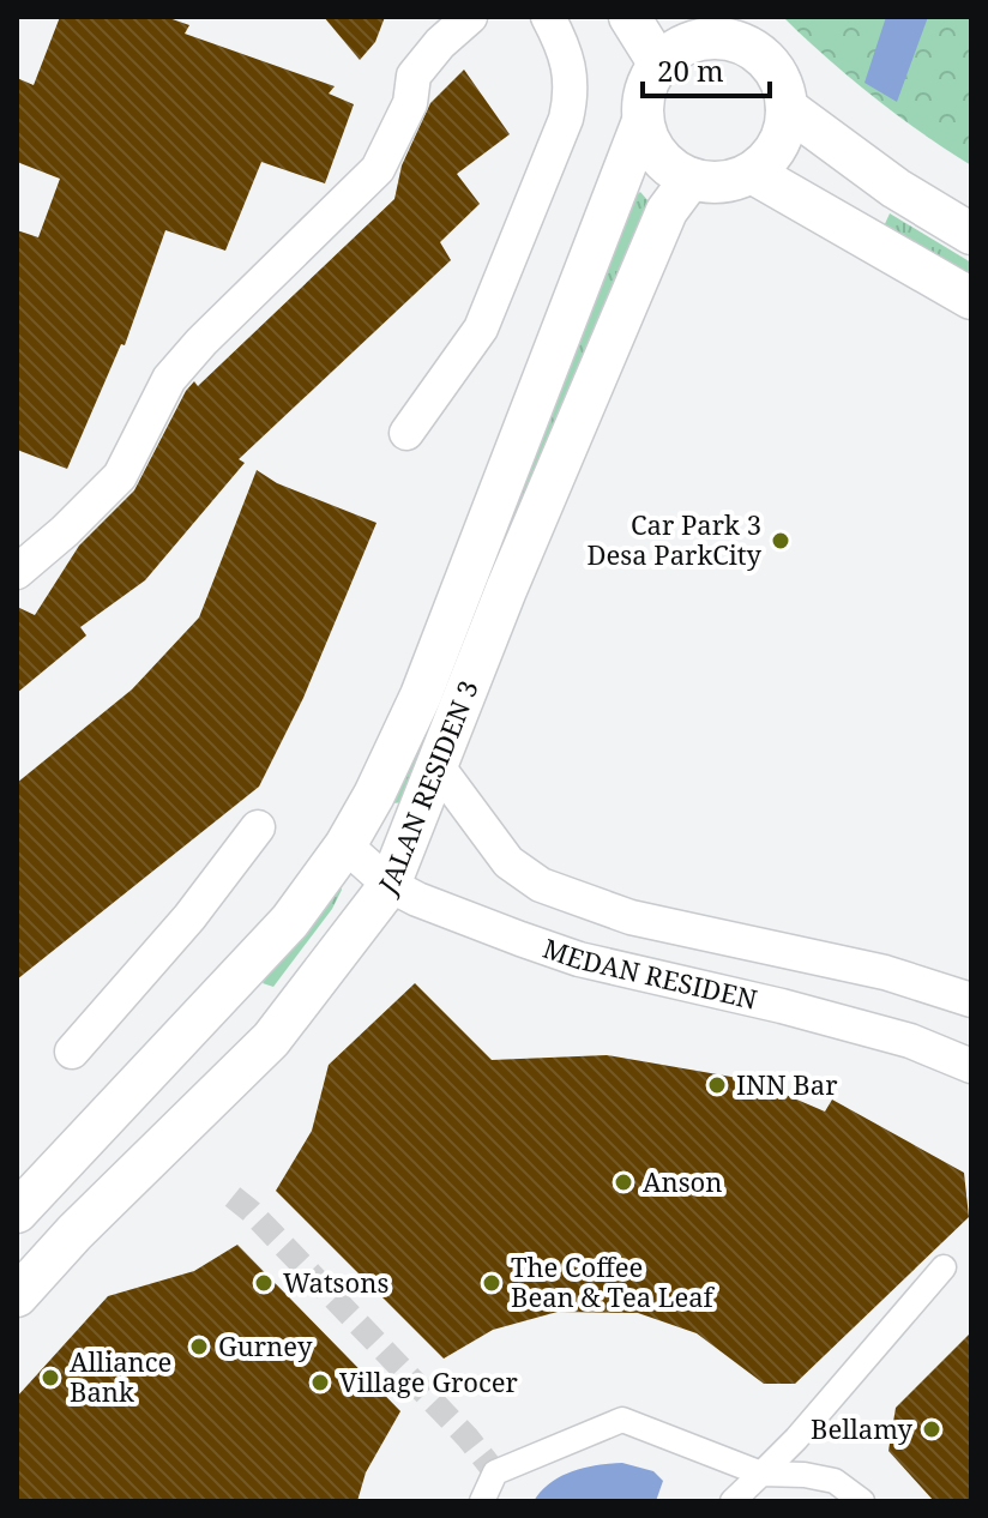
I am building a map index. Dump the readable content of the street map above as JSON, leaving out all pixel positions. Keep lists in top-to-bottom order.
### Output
{
  "streets": {
    "street": ["JALAN RESIDEN 3", "MEDAN RESIDEN"]
  },
  "crossings": [
    ["JALAN RESIDEN 3", "MEDAN RESIDEN"]
  ],
  "places": [
    "Car Park 3 Desa ParkCity",
    "INN Bar",
    "Anson",
    "Watsons",
    "The Coffee Bean & Tea Leaf",
    "Gurney",
    "Alliance Bank",
    "Village Grocer",
    "Bellamy"
  ],
  "scale_bar": "20 m"
}
